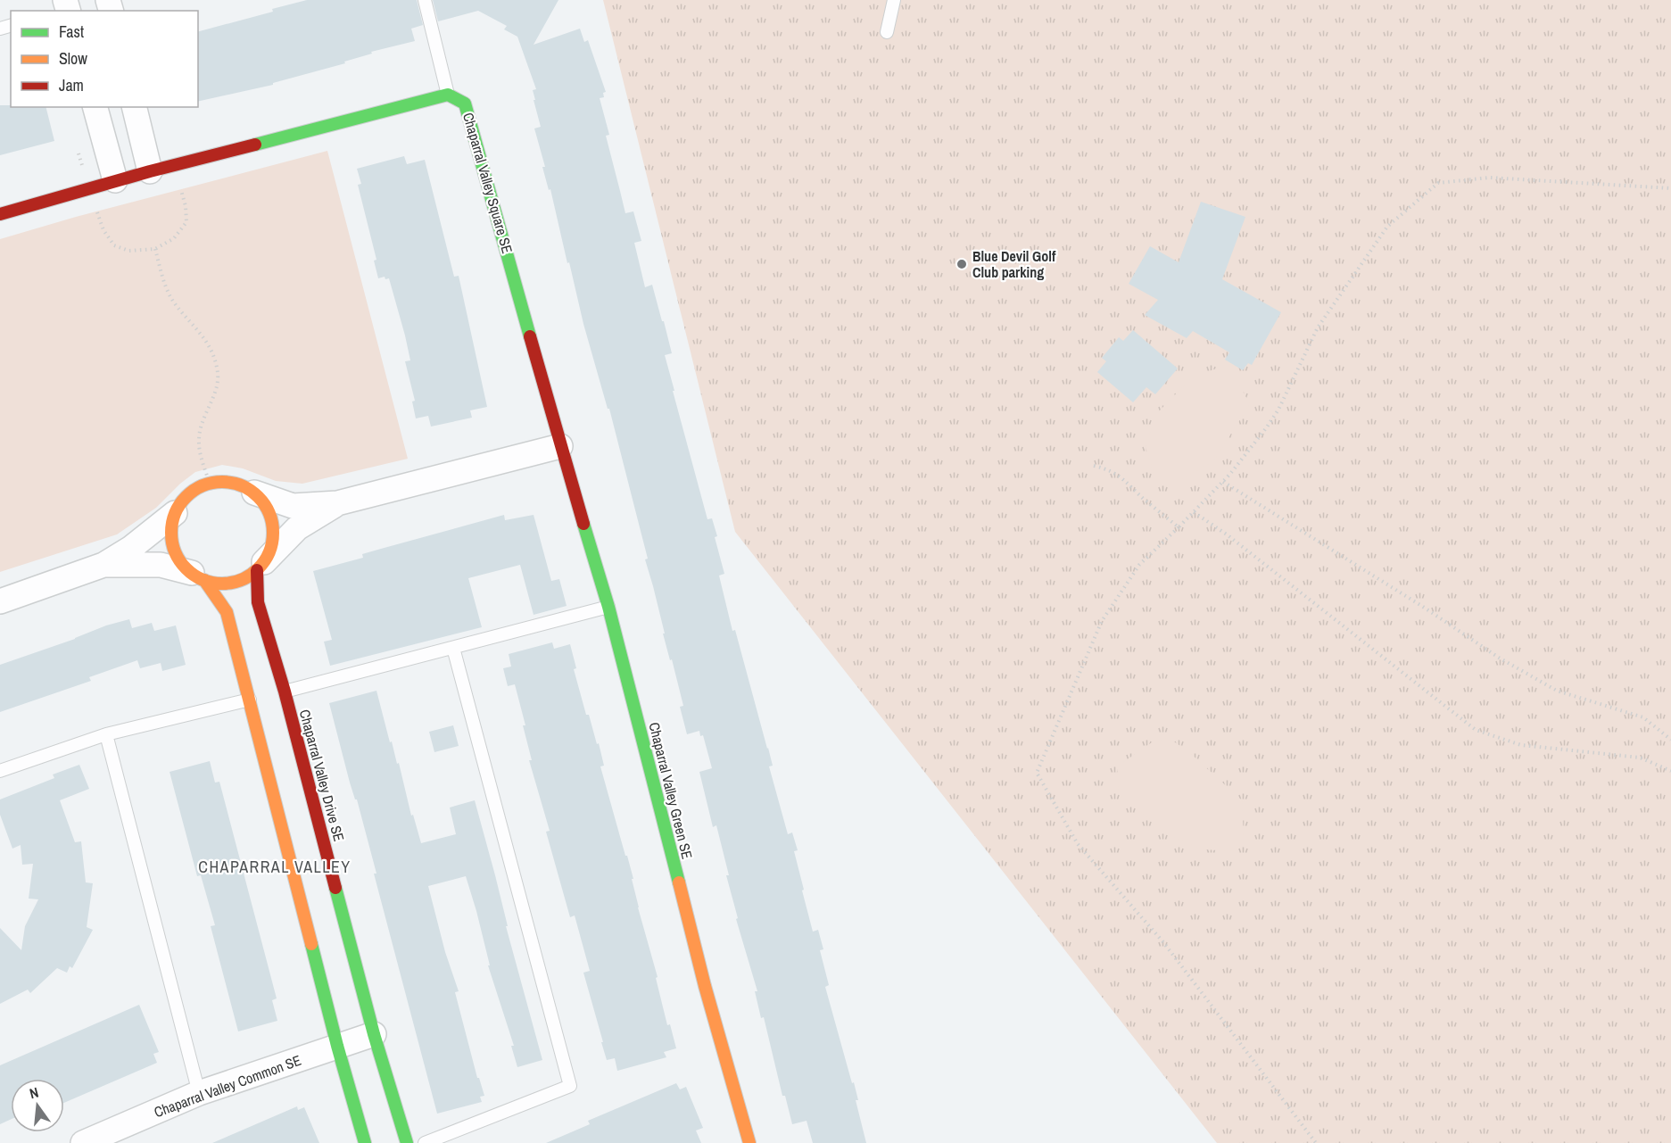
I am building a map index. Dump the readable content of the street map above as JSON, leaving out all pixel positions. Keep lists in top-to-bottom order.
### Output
{
  "streets": {
    "street": [
      "Chaparral Valley Square SE",
      "Chaparral Valley Drive SE",
      "Chaparral Valley Green SE",
      "Chaparral Valley Common SE"
    ]
  },
  "crossings": [
    ["Chaparral Valley Square SE", "Chaparral Valley Green SE"],
    ["Chaparral Valley Drive SE", "Chaparral Valley Common SE"]
  ],
  "districts": ["CHAPARRAL VALLEY"],
  "places": ["Blue Devil Golf Club parking"],
  "legend": ["Fast", "Slow", "Jam"],
  "north": "top"
}
